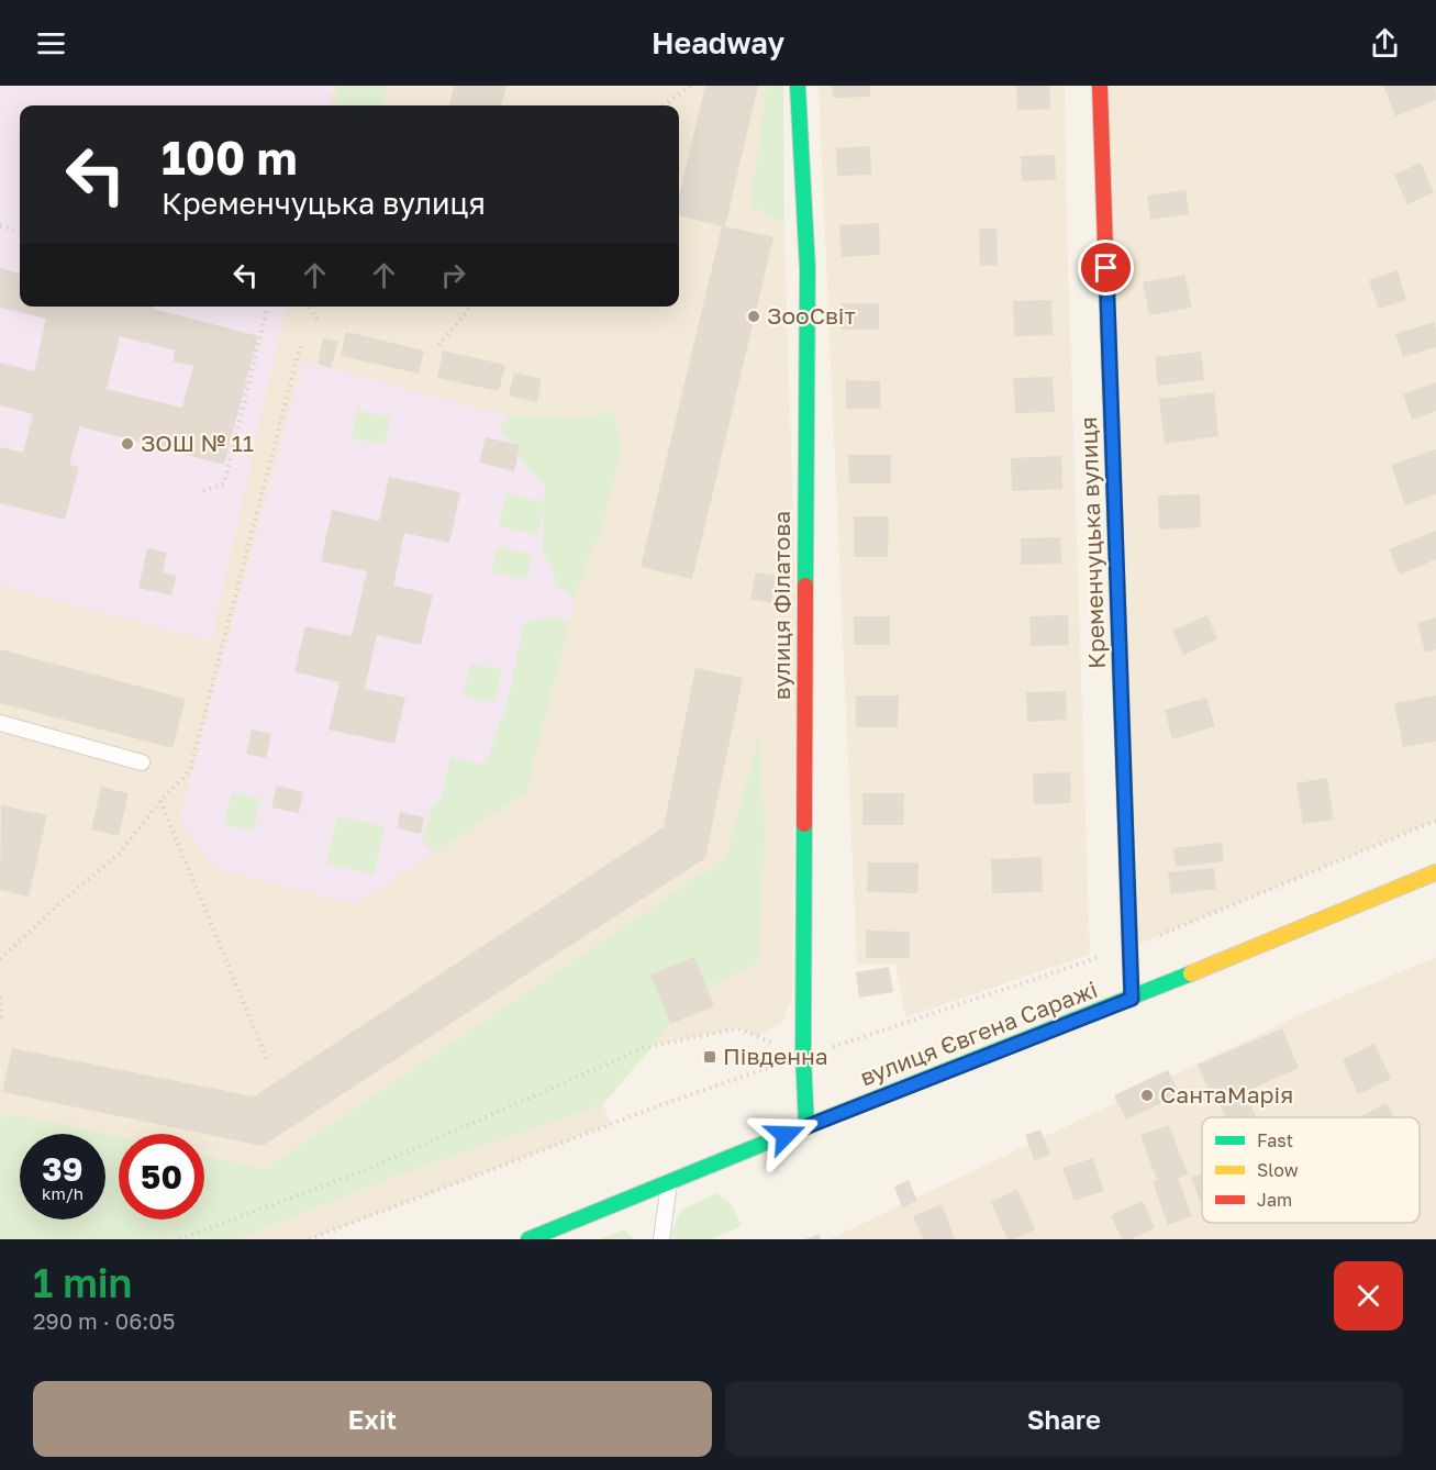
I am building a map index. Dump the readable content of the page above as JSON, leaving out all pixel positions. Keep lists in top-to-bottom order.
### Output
{
  "streets": {
    "street": ["Кременчуцька вулиця", "вулиця Філатова", "вулиця Євгена Саражі"]
  },
  "crossings": [
    ["Кременчуцька вулиця", "вулиця Євгена Саражі"],
    ["вулиця Філатова", "вулиця Євгена Саражі"]
  ],
  "places": {
    "other": ["ЗооСвiт", "ЗОШ № 11", "СантаМарія"],
    "transit": ["Південна"]
  },
  "legend": ["Fast", "Slow", "Jam"],
  "page": {
    "header": "Headway",
    "turn": ["100 m", "Кременчуцька вулиця"],
    "speed": "39 km/h",
    "limit": "50",
    "heading": ["1 min", "290 m · 06:05"],
    "buttons": ["Exit", "Share"]
  }
}
